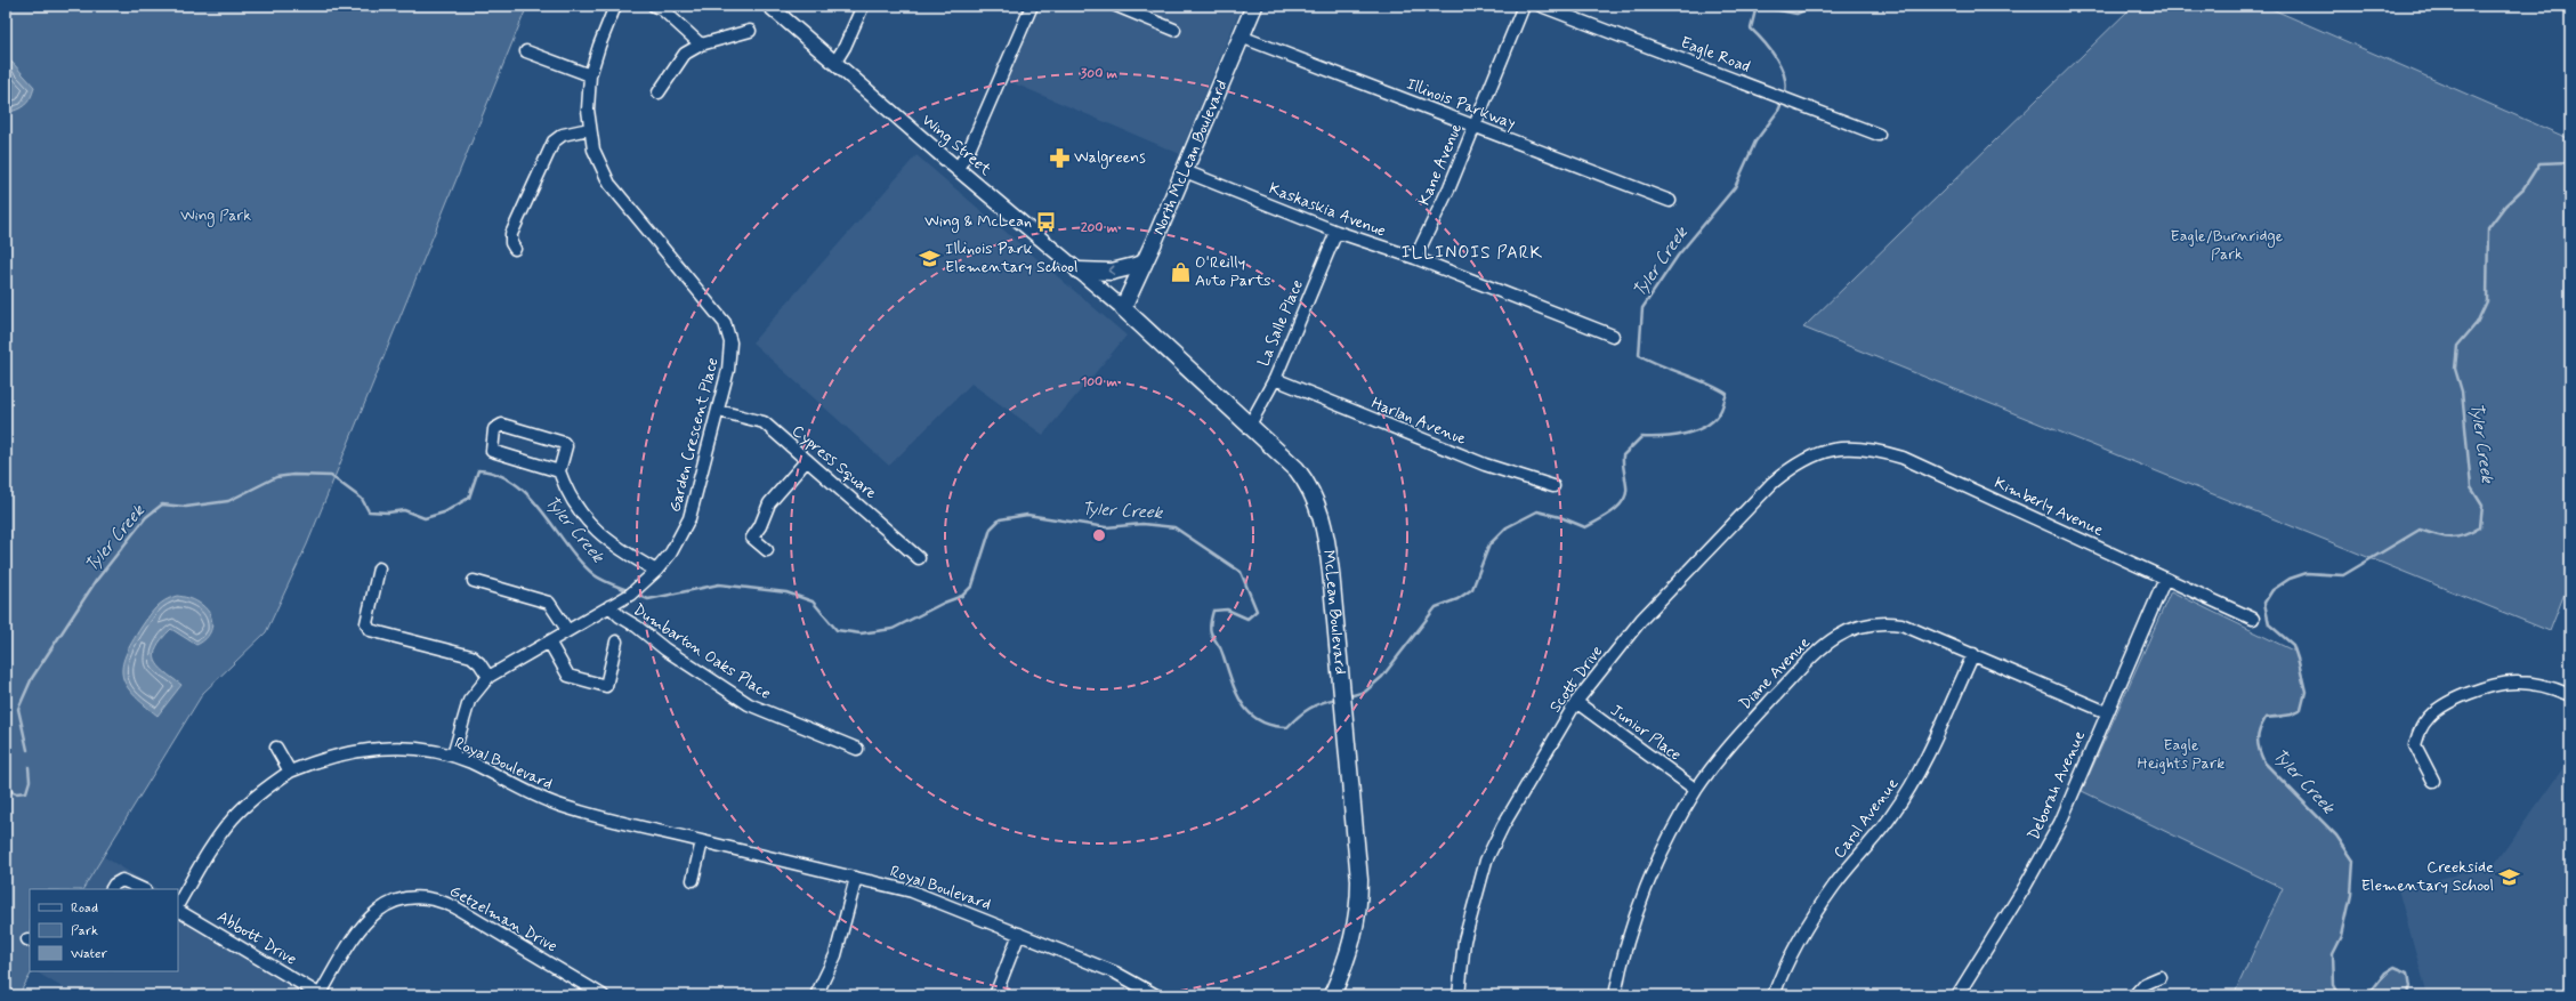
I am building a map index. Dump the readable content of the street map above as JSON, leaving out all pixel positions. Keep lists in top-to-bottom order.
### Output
{
  "streets": {
    "main road": ["North McLean Boulevard", "McLean Boulevard"],
    "street": [
      "Eagle Road",
      "Illinois Parkway",
      "Wing Street",
      "Kane Avenue",
      "Kaskaskia Avenue",
      "La Salle Place",
      "Harlan Avenue",
      "Garden Crescent Place",
      "Cypress Square",
      "Kimberly Avenue",
      "Dumbarton Oaks Place",
      "Diane Avenue",
      "Scott Drive",
      "Junior Place",
      "Royal Boulevard",
      "Deborah Avenue",
      "Carol Avenue",
      "Getzelman Drive",
      "Abbott Drive"
    ]
  },
  "crossings": [
    ["Illinois Parkway", "North McLean Boulevard"],
    ["Illinois Parkway", "Kane Avenue"],
    ["Wing Street", "North McLean Boulevard"],
    ["Wing Street", "McLean Boulevard"],
    ["North McLean Boulevard", "Kaskaskia Avenue"],
    ["North McLean Boulevard", "McLean Boulevard"],
    ["Kane Avenue", "Kaskaskia Avenue"],
    ["Kaskaskia Avenue", "La Salle Place"],
    ["La Salle Place", "Harlan Avenue"],
    ["La Salle Place", "McLean Boulevard"],
    ["Garden Crescent Place", "Cypress Square"],
    ["Garden Crescent Place", "Dumbarton Oaks Place"],
    ["Garden Crescent Place", "Royal Boulevard"],
    ["Kimberly Avenue", "Scott Drive"],
    ["Kimberly Avenue", "Deborah Avenue"],
    ["Diane Avenue", "Junior Place"],
    ["Diane Avenue", "Deborah Avenue"],
    ["Diane Avenue", "Carol Avenue"],
    ["Scott Drive", "Junior Place"],
    ["Getzelman Drive", "Abbott Drive"]
  ],
  "districts": ["ILLINOIS PARK"],
  "water": ["Tyler Creek"],
  "parks": ["Wing Park", "Eagle/Burnridge Park", "Eagle Heights Park"],
  "places": {
    "pharmacy": ["Walgreens"],
    "bus stop": ["Wing & McLean"],
    "school or university": ["Illinois Park Elementary School", "Creekside Elementary School"],
    "shop": ["O'Reilly Auto Parts"]
  },
  "legend": ["Road", "Park", "Water"],
  "rings": ["300 m", "200 m", "100 m"]
}
